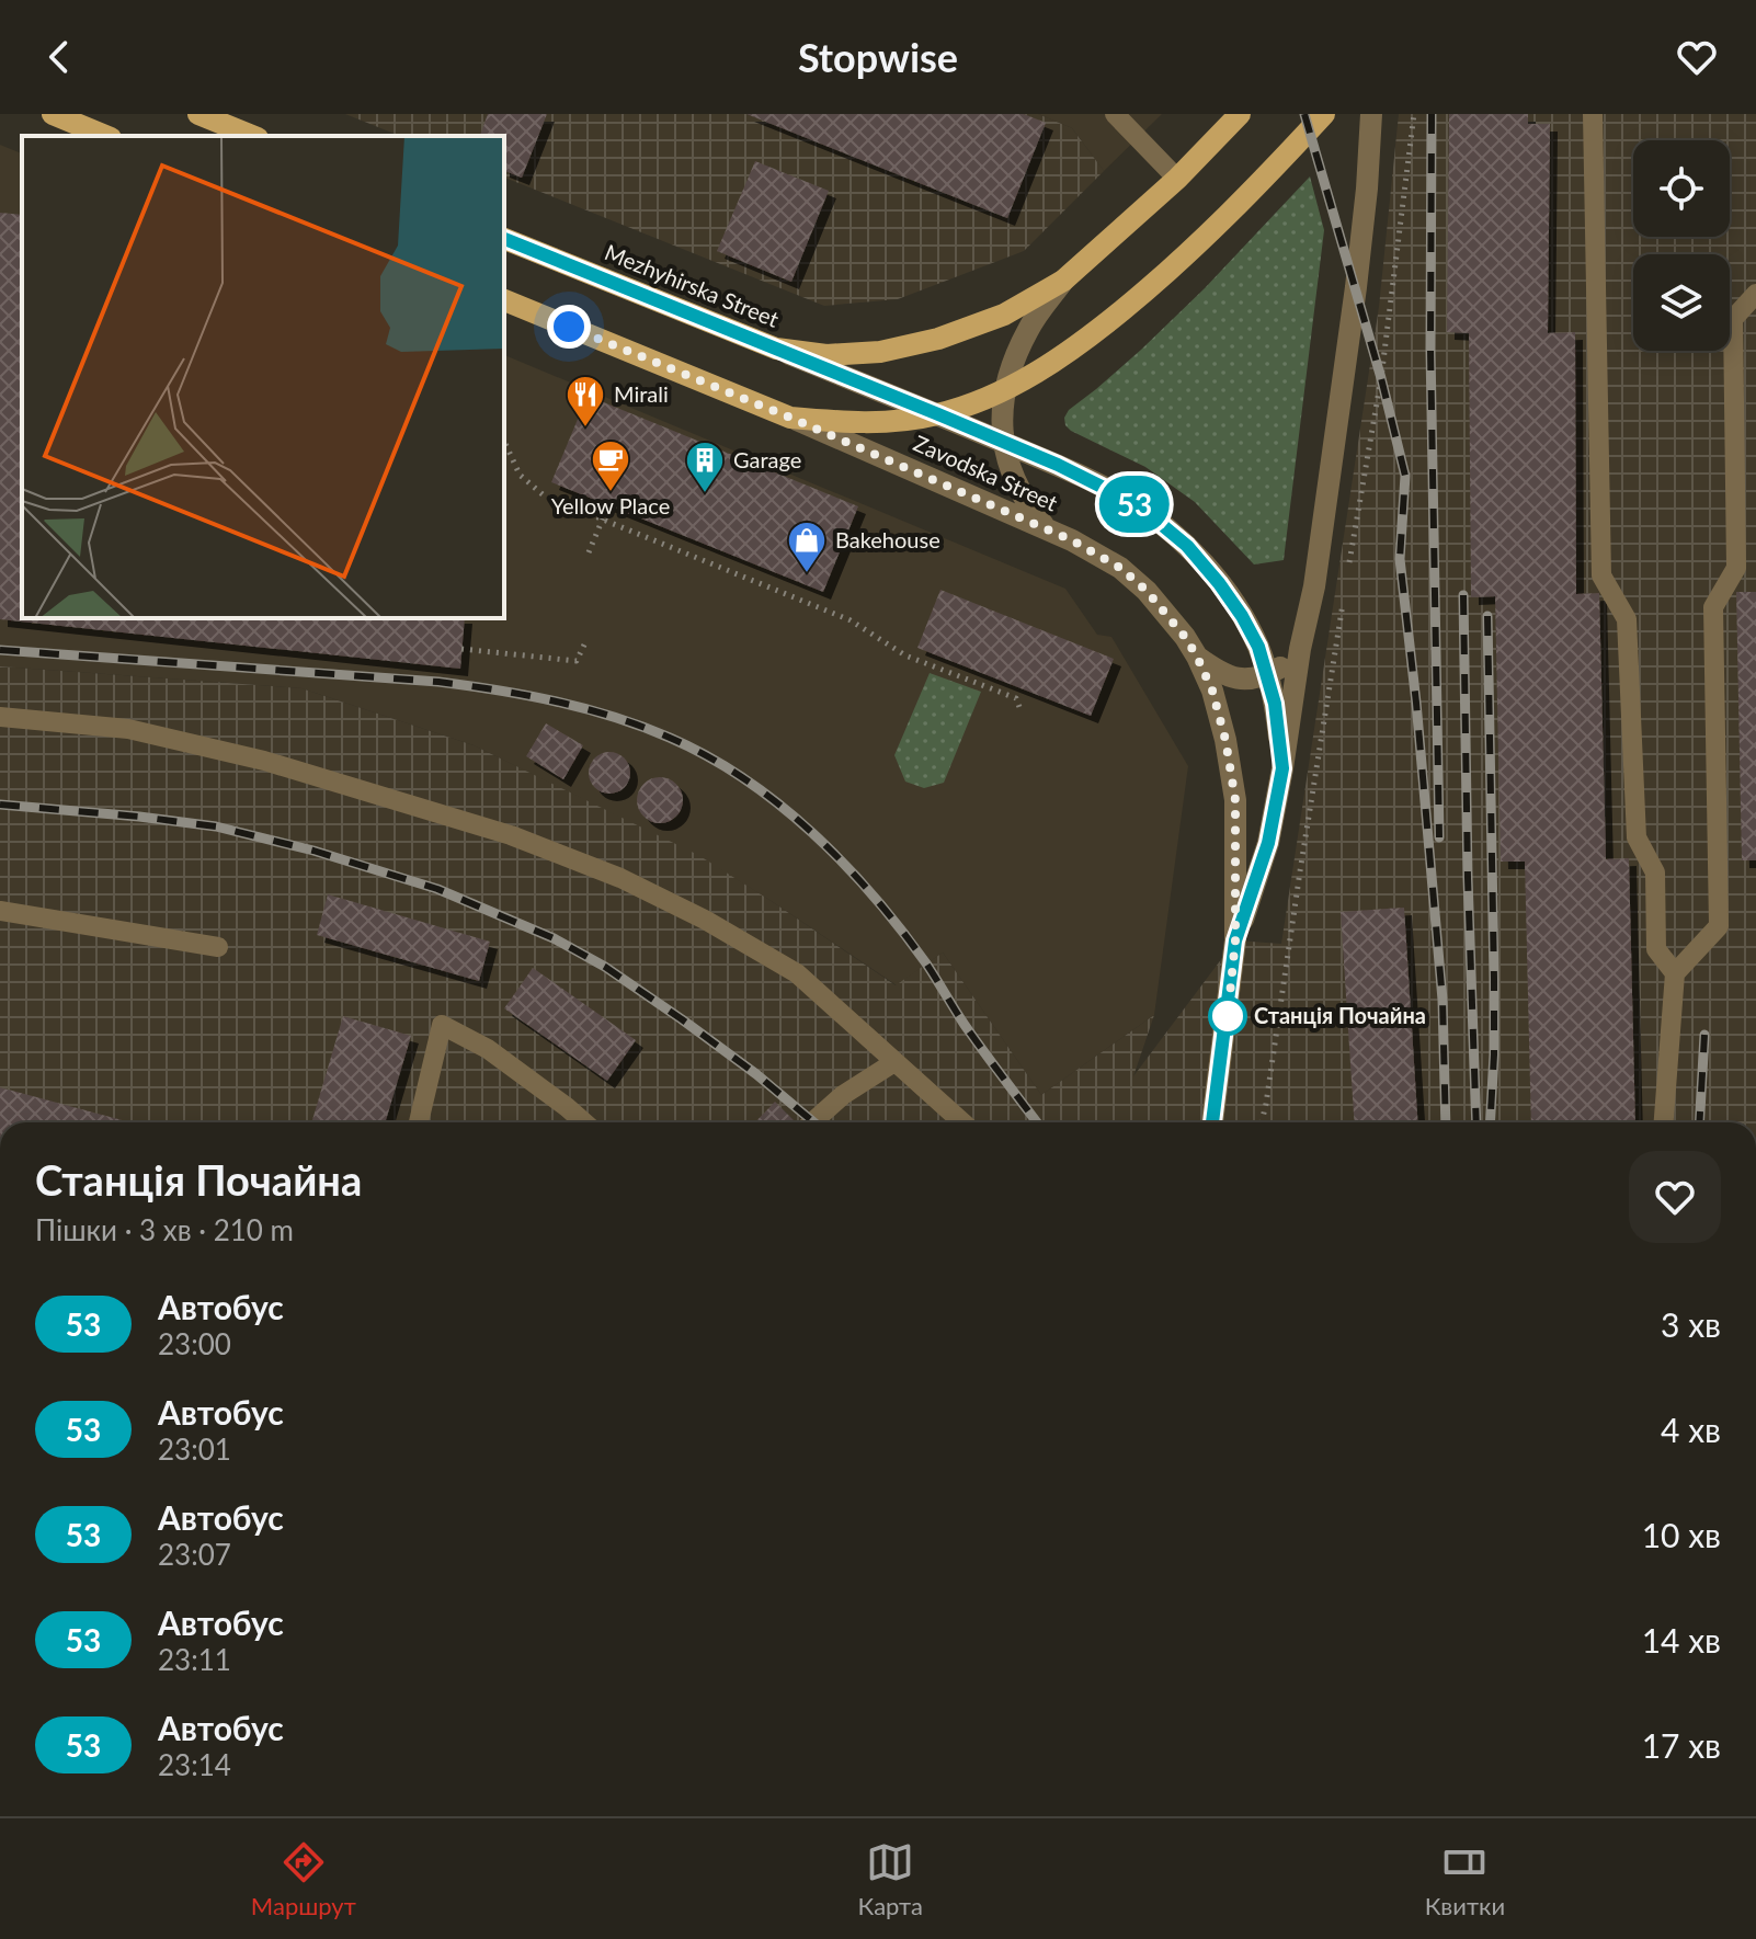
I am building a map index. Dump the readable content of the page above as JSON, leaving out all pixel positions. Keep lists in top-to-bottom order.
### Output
{
  "streets": {
    "main road": ["Mezhyhirska Street"],
    "street": ["Zavodska Street"]
  },
  "crossings": [
    ["Mezhyhirska Street", "Zavodska Street"]
  ],
  "places": {
    "restaurant": ["Mirali"],
    "cafe": ["Yellow Place"],
    "building": ["Garage"],
    "shop": ["Bakehouse"],
    "other": ["Станція Почайна"]
  },
  "lines": ["bus line 53"],
  "page": {
    "header": "Stopwise",
    "on_map": "53",
    "heading": ["Станція Почайна", "Пішки · 3 хв · 210 m"],
    "list": [
      {
        "mark": "53",
        "name": "Автобус",
        "note": "23:00",
        "value": "3 хв"
      },
      {
        "mark": "53",
        "name": "Автобус",
        "note": "23:01",
        "value": "4 хв"
      },
      {
        "mark": "53",
        "name": "Автобус",
        "note": "23:07",
        "value": "10 хв"
      },
      {
        "mark": "53",
        "name": "Автобус",
        "note": "23:11",
        "value": "14 хв"
      },
      {
        "mark": "53",
        "name": "Автобус",
        "note": "23:14",
        "value": "17 хв"
      }
    ],
    "tabs": ["Маршрут", "Карта", "Квитки"]
  }
}
